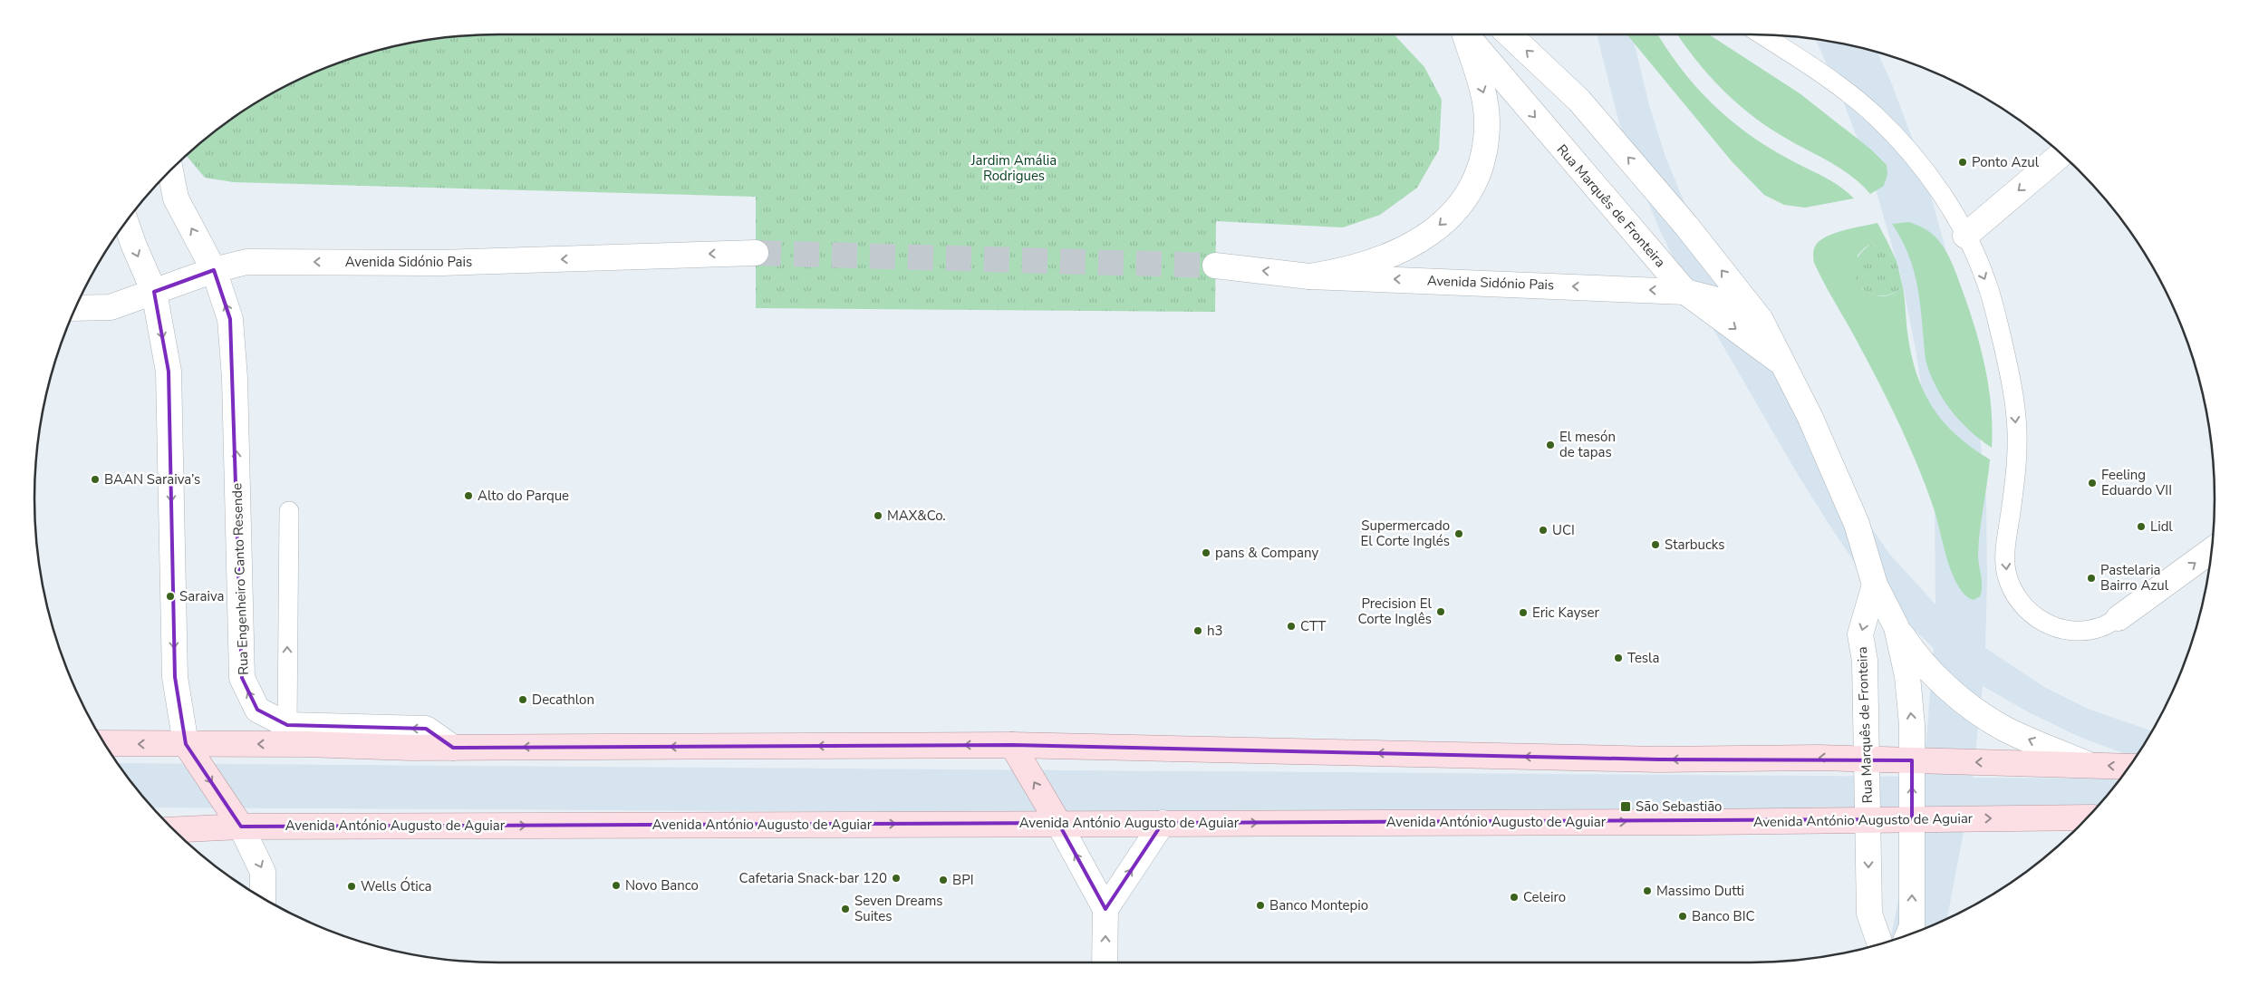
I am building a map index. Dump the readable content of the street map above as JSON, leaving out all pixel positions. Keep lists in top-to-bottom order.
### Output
{
  "streets": {
    "main road": ["Avenida António Augusto de Aguiar"],
    "street": ["Rua Marquês de Fronteira", "Avenida Sidónio Pais", "Rua Engenheiro Canto Resende"]
  },
  "crossings": [
    ["Rua Marquês de Fronteira", "Avenida Sidónio Pais"],
    ["Rua Marquês de Fronteira", "Avenida António Augusto de Aguiar"],
    ["Avenida Sidónio Pais", "Rua Engenheiro Canto Resende"]
  ],
  "one_way": ["Avenida Sidónio Pais"],
  "parks": ["Jardim Amália Rodrigues"],
  "places": {
    "other": [
      "Ponto Azul",
      "El mesón de tapas",
      "BAAN Saraiva’s",
      "Feeling Eduardo VII",
      "Alto do Parque",
      "MAX&Co.",
      "Lidl",
      "UCI",
      "Supermercado El Corte Inglés",
      "Starbucks",
      "pans & Company",
      "Pastelaria Bairro Azul",
      "Saraiva",
      "Precision El Corte Inglês",
      "Eric Kayser",
      "CTT",
      "h3",
      "Tesla",
      "Decathlon",
      "Cafetaria Snack-bar 120",
      "BPI",
      "Novo Banco",
      "Wells Ótica",
      "Massimo Dutti",
      "Celeiro",
      "Banco Montepio",
      "Seven Dreams Suites",
      "Banco BIC"
    ],
    "transit": ["São Sebastião"]
  }
}
